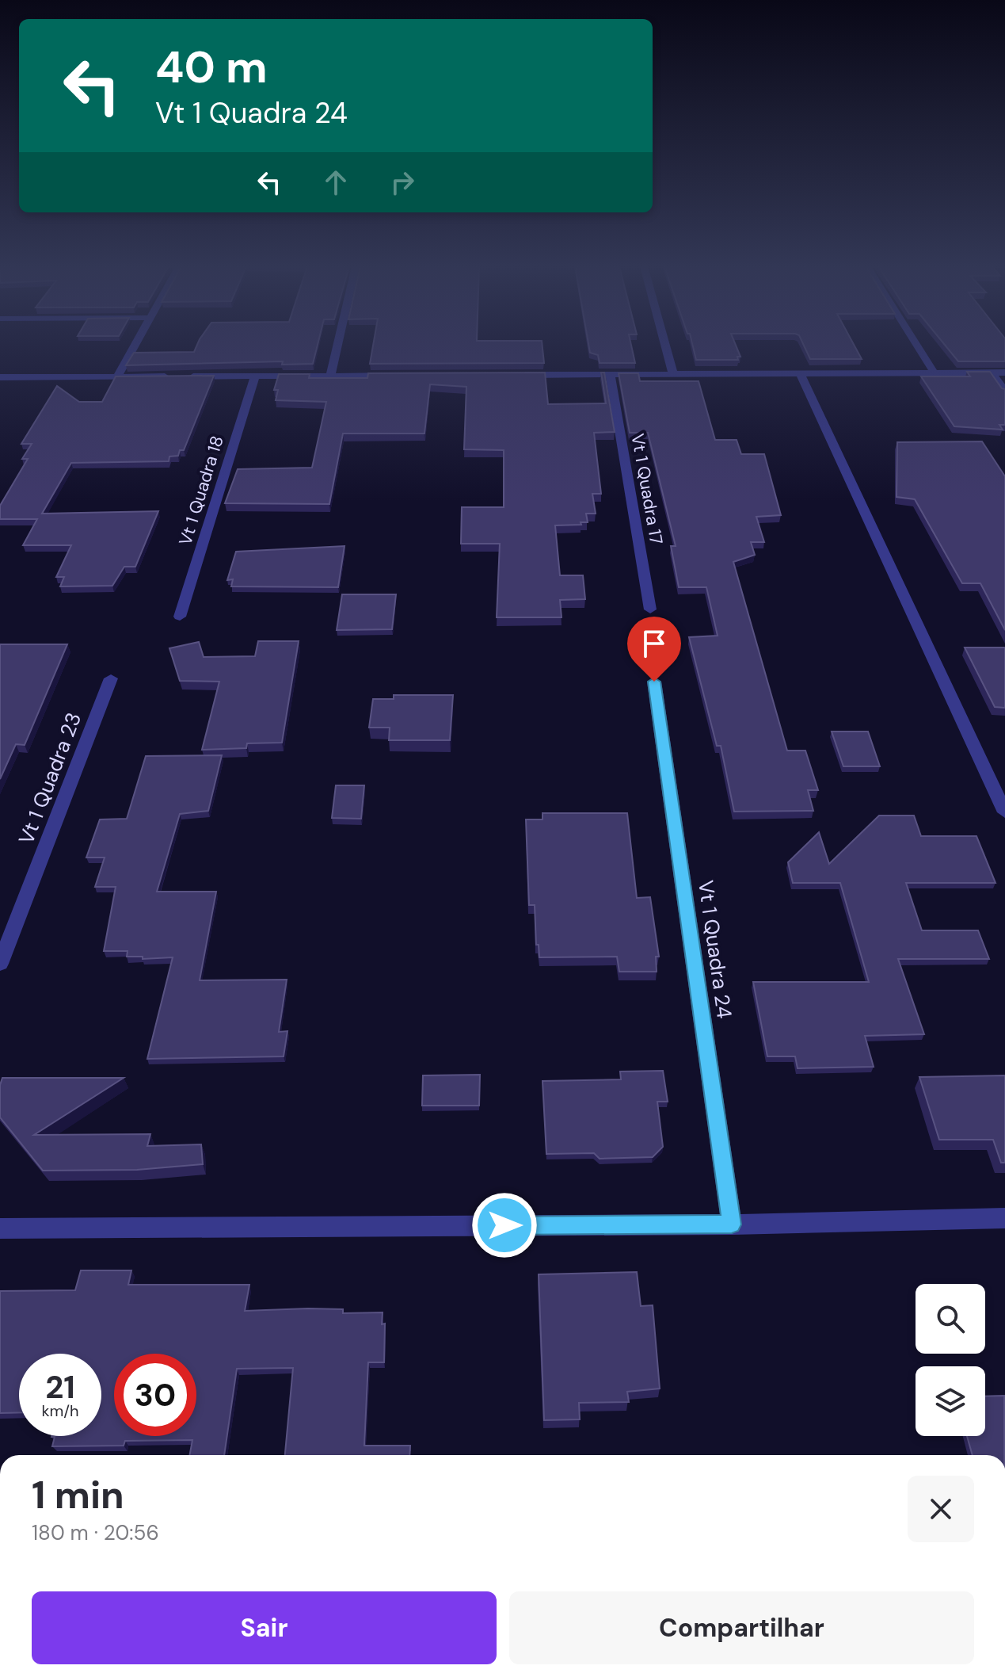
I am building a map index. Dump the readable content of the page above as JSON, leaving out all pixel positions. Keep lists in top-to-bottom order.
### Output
{
  "streets": {
    "street": [
      "Vt 1 Quadra 17",
      "Vt 1 Quadra 18",
      "Vt 1 Quadra 23",
      "Vt 1 Quadra 24"
    ]
  },
  "page": {
    "turn": ["40 m", "Vt 1 Quadra 24"],
    "speed": "21 km/h",
    "limit": "30",
    "heading": ["1 min", "180 m · 20:56"],
    "buttons": ["Sair", "Compartilhar"]
  }
}
